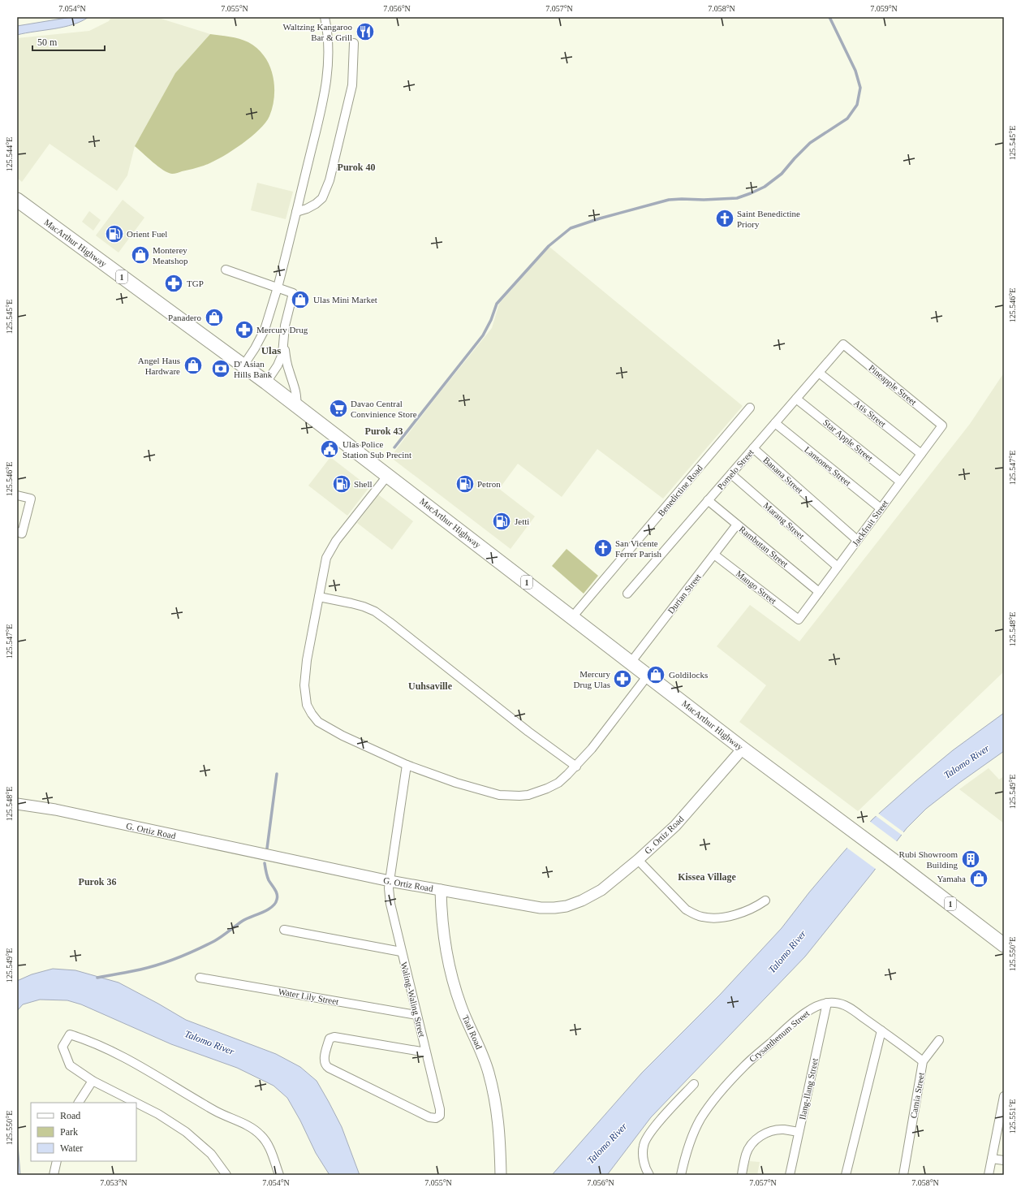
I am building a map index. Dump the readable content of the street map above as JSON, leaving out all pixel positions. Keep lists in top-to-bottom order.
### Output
{
  "streets": {
    "highway": ["MacArthur Highway", "1"],
    "street": [
      "Pineapple Street",
      "Atis Street",
      "Star Apple Street",
      "Lansones Street",
      "Pomelo Street",
      "Banana Street",
      "Benedictine Road",
      "Marang Street",
      "Jackfruit Street",
      "Rambutan Street",
      "Mango Street",
      "Durian Street",
      "G. Ortiz Road",
      "Water Lily Street",
      "Waling-Waling Street",
      "Taal Road",
      "Crysanthenum Street",
      "Ilang-Ilang Street",
      "Camia Street"
    ]
  },
  "crossings": [
    ["MacArthur Highway", "Benedictine Road"],
    ["MacArthur Highway", "Durian Street"],
    ["MacArthur Highway", "G. Ortiz Road"],
    ["Pineapple Street", "Pomelo Street"],
    ["Pineapple Street", "Jackfruit Street"],
    ["Atis Street", "Pomelo Street"],
    ["Atis Street", "Jackfruit Street"],
    ["Star Apple Street", "Pomelo Street"],
    ["Star Apple Street", "Jackfruit Street"],
    ["Lansones Street", "Pomelo Street"],
    ["Lansones Street", "Jackfruit Street"],
    ["Pomelo Street", "Banana Street"],
    ["Pomelo Street", "Marang Street"],
    ["Pomelo Street", "Rambutan Street"],
    ["Banana Street", "Jackfruit Street"],
    ["Marang Street", "Jackfruit Street"],
    ["Jackfruit Street", "Rambutan Street"],
    ["Jackfruit Street", "Mango Street"],
    ["Rambutan Street", "Durian Street"],
    ["Mango Street", "Durian Street"],
    ["G. Ortiz Road", "Waling-Waling Street"],
    ["G. Ortiz Road", "Taal Road"],
    ["Water Lily Street", "Waling-Waling Street"],
    ["Crysanthenum Street", "Ilang-Ilang Street"],
    ["Crysanthenum Street", "Camia Street"]
  ],
  "districts": [
    "Purok 40",
    "Ulas",
    "Purok 43",
    "Uuhsaville",
    "Kissea Village",
    "Purok 36"
  ],
  "water": ["Talomo River"],
  "places": {
    "restaurant": ["Waltzing Kangaroo Bar & Grill"],
    "church": ["Saint Benedictine Priory", "San Vicente Ferrer Parish"],
    "fuel station": [
      "Orient Fuel",
      "Shell",
      "Petron",
      "Jetti"
    ],
    "shop": [
      "Monterey Meatshop",
      "Ulas Mini Market",
      "Panadero",
      "Angel Haus Hardware",
      "Goldilocks",
      "Yamaha"
    ],
    "pharmacy": ["TGP", "Mercury Drug", "Mercury Drug Ulas"],
    "bank": ["D' Asian Hills Bank"],
    "supermarket": ["Davao Central Convinience Store"],
    "public building": ["Ulas Police Station Sub Precint"],
    "building": ["Rubi Showroom Building"]
  },
  "legend": ["Road", "Park", "Water"],
  "scale_bar": "50 m",
  "coordinates": [
    "7.054°N",
    "7.055°N",
    "7.056°N",
    "7.057°N",
    "7.058°N",
    "7.059°N",
    "125.545°E",
    "125.544°E",
    "125.546°E",
    "125.547°E",
    "125.548°E",
    "125.549°E",
    "125.550°E",
    "125.551°E",
    "7.053°N"
  ]
}
